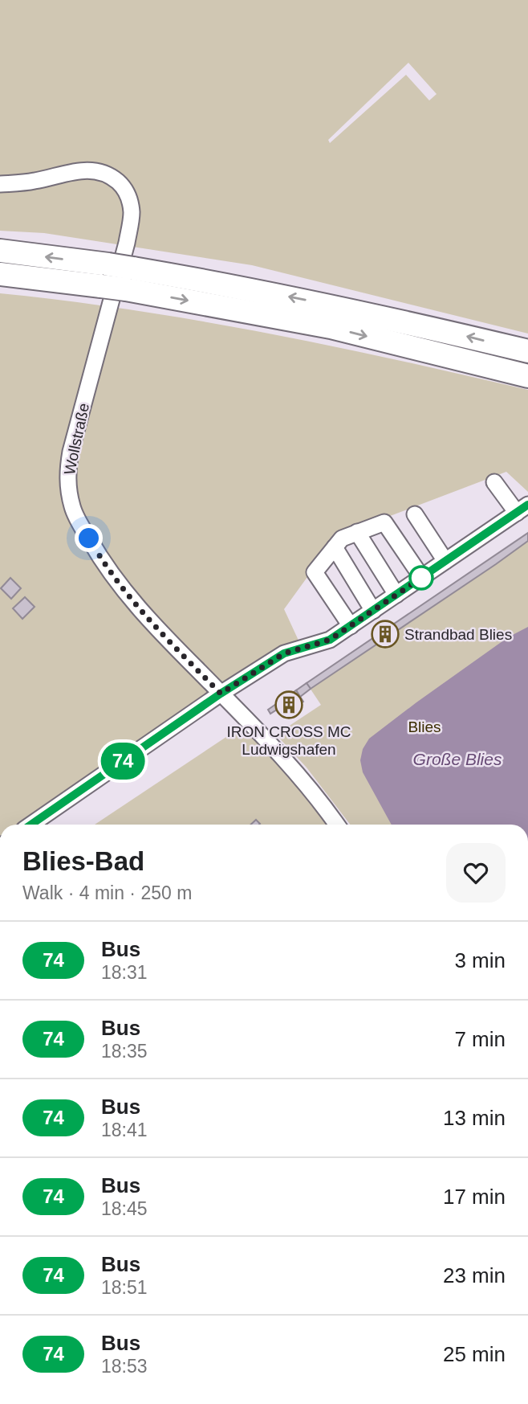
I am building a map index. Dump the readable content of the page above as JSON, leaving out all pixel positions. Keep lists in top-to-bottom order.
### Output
{
  "streets": {
    "street": ["Wollstraße"]
  },
  "water": ["Große Blies"],
  "parks": ["Blies"],
  "places": {
    "building": ["Strandbad Blies", "IRON CROSS MC Ludwigshafen"]
  },
  "lines": ["bus line 74"],
  "page": {
    "on_map": "74",
    "heading": ["Blies-Bad", "Walk · 4 min · 250 m"],
    "list": [
      {
        "mark": "74",
        "name": "Bus",
        "note": "18:31",
        "value": "3 min"
      },
      {
        "mark": "74",
        "name": "Bus",
        "note": "18:35",
        "value": "7 min"
      },
      {
        "mark": "74",
        "name": "Bus",
        "note": "18:41",
        "value": "13 min"
      },
      {
        "mark": "74",
        "name": "Bus",
        "note": "18:45",
        "value": "17 min"
      },
      {
        "mark": "74",
        "name": "Bus",
        "note": "18:51",
        "value": "23 min"
      },
      {
        "mark": "74",
        "name": "Bus",
        "note": "18:53",
        "value": "25 min"
      }
    ]
  }
}
